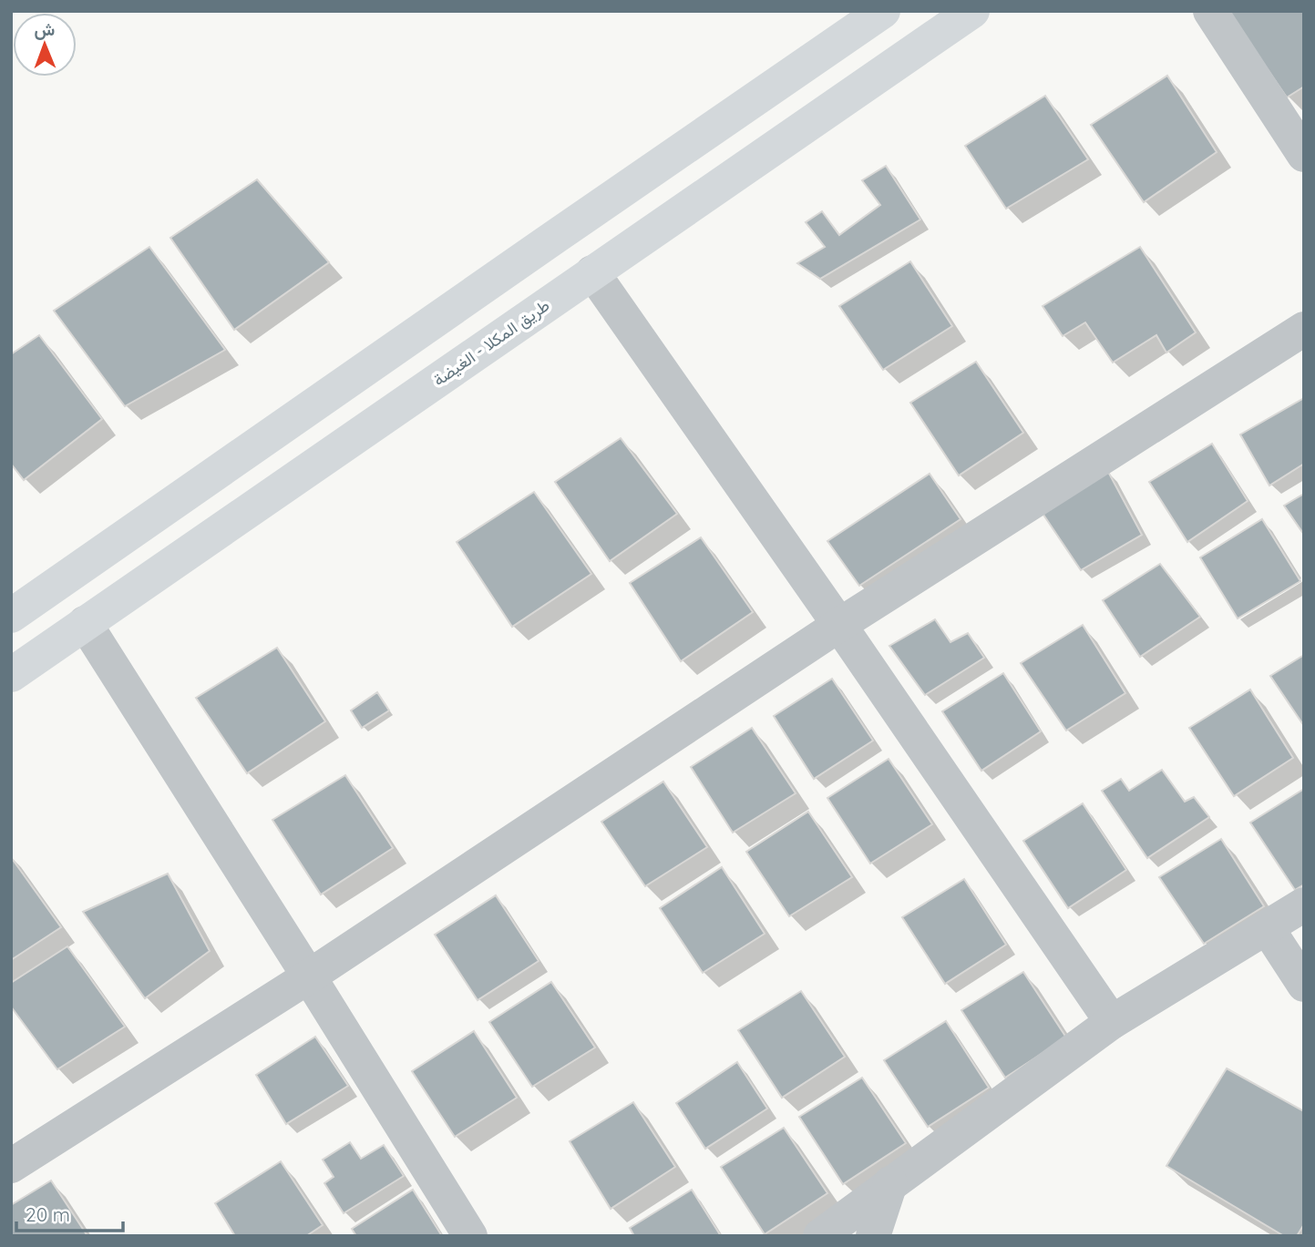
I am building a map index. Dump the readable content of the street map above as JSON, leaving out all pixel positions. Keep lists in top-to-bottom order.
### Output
{
  "streets": {
    "highway": ["طريق المكلا - الغيضة"]
  },
  "scale_bar": "20 m",
  "north": "top"
}
